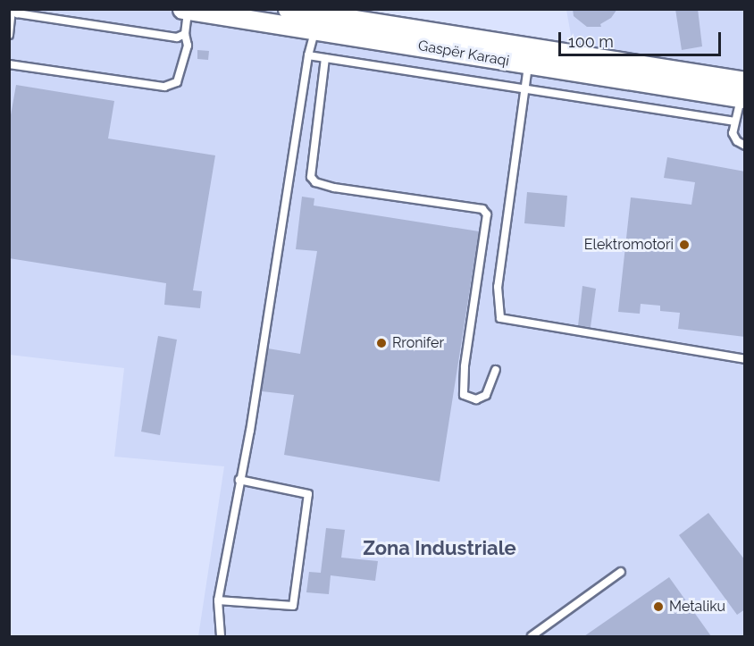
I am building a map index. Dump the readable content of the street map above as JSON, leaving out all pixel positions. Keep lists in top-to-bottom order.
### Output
{
  "streets": {
    "main road": ["Gaspër Karaqi"]
  },
  "districts": ["Zona Industriale"],
  "places": ["Elektromotori", "Rronifer", "Metaliku"],
  "scale_bar": "100 m"
}
